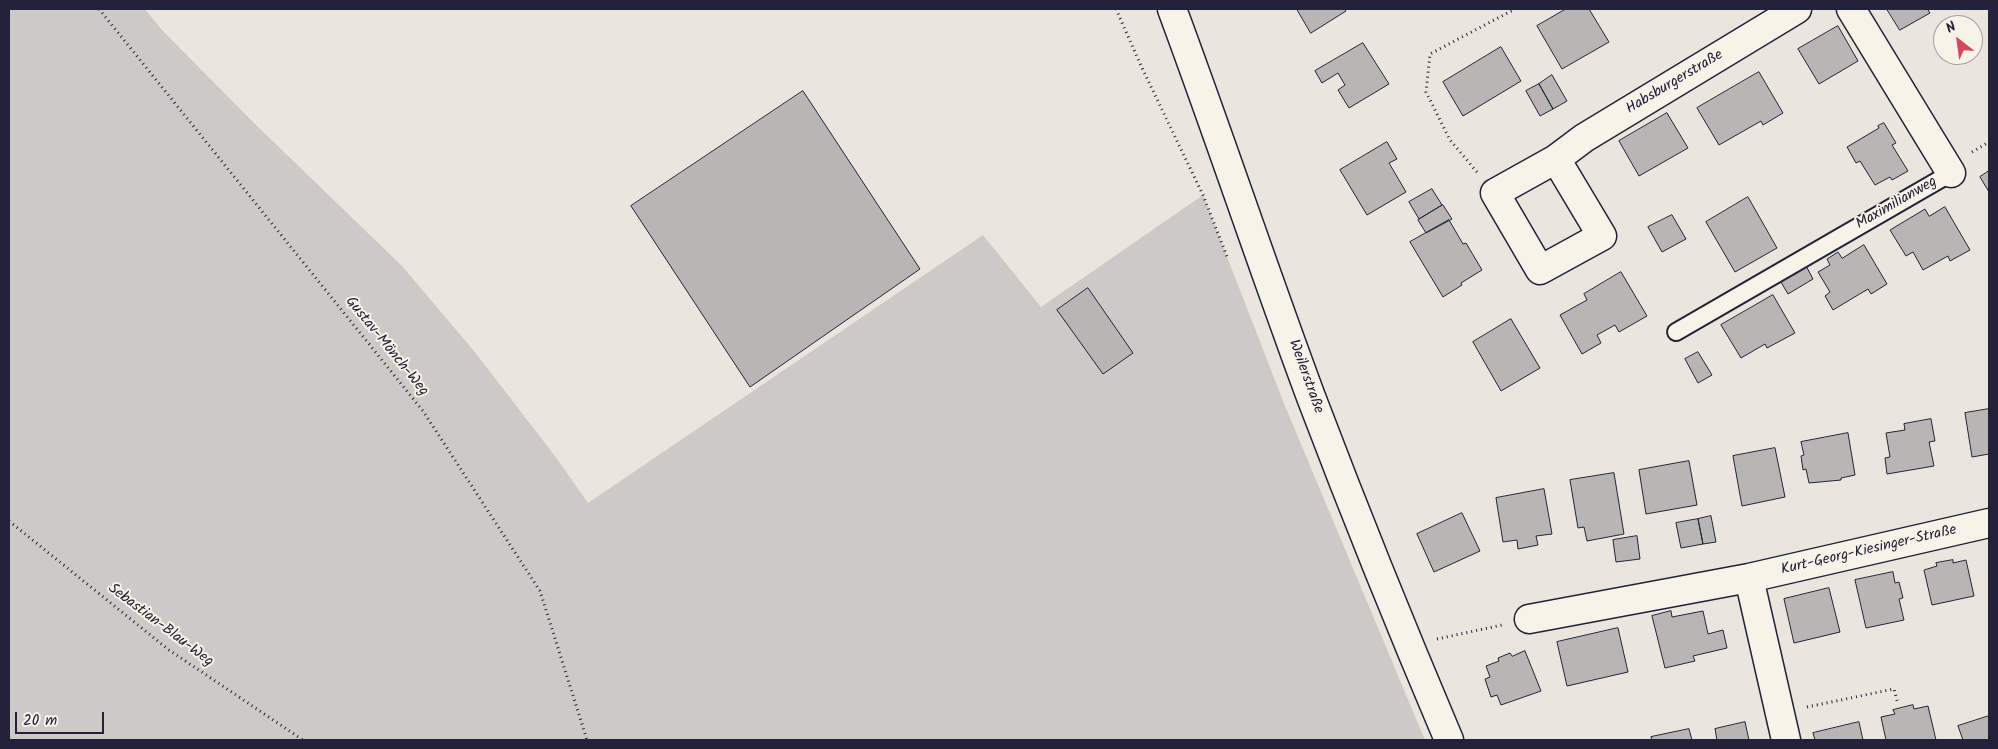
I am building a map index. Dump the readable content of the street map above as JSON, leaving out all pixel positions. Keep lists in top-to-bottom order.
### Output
{
  "streets": {
    "street": [
      "Habsburgerstraße",
      "Maximilianweg",
      "Weilerstraße",
      "Kurt-Georg-Kiesinger-Straße"
    ],
    "path": ["Gustav-Mönch-Weg", "Sebastian-Blau-Weg"]
  },
  "scale_bar": "20 m",
  "north": "top left"
}
